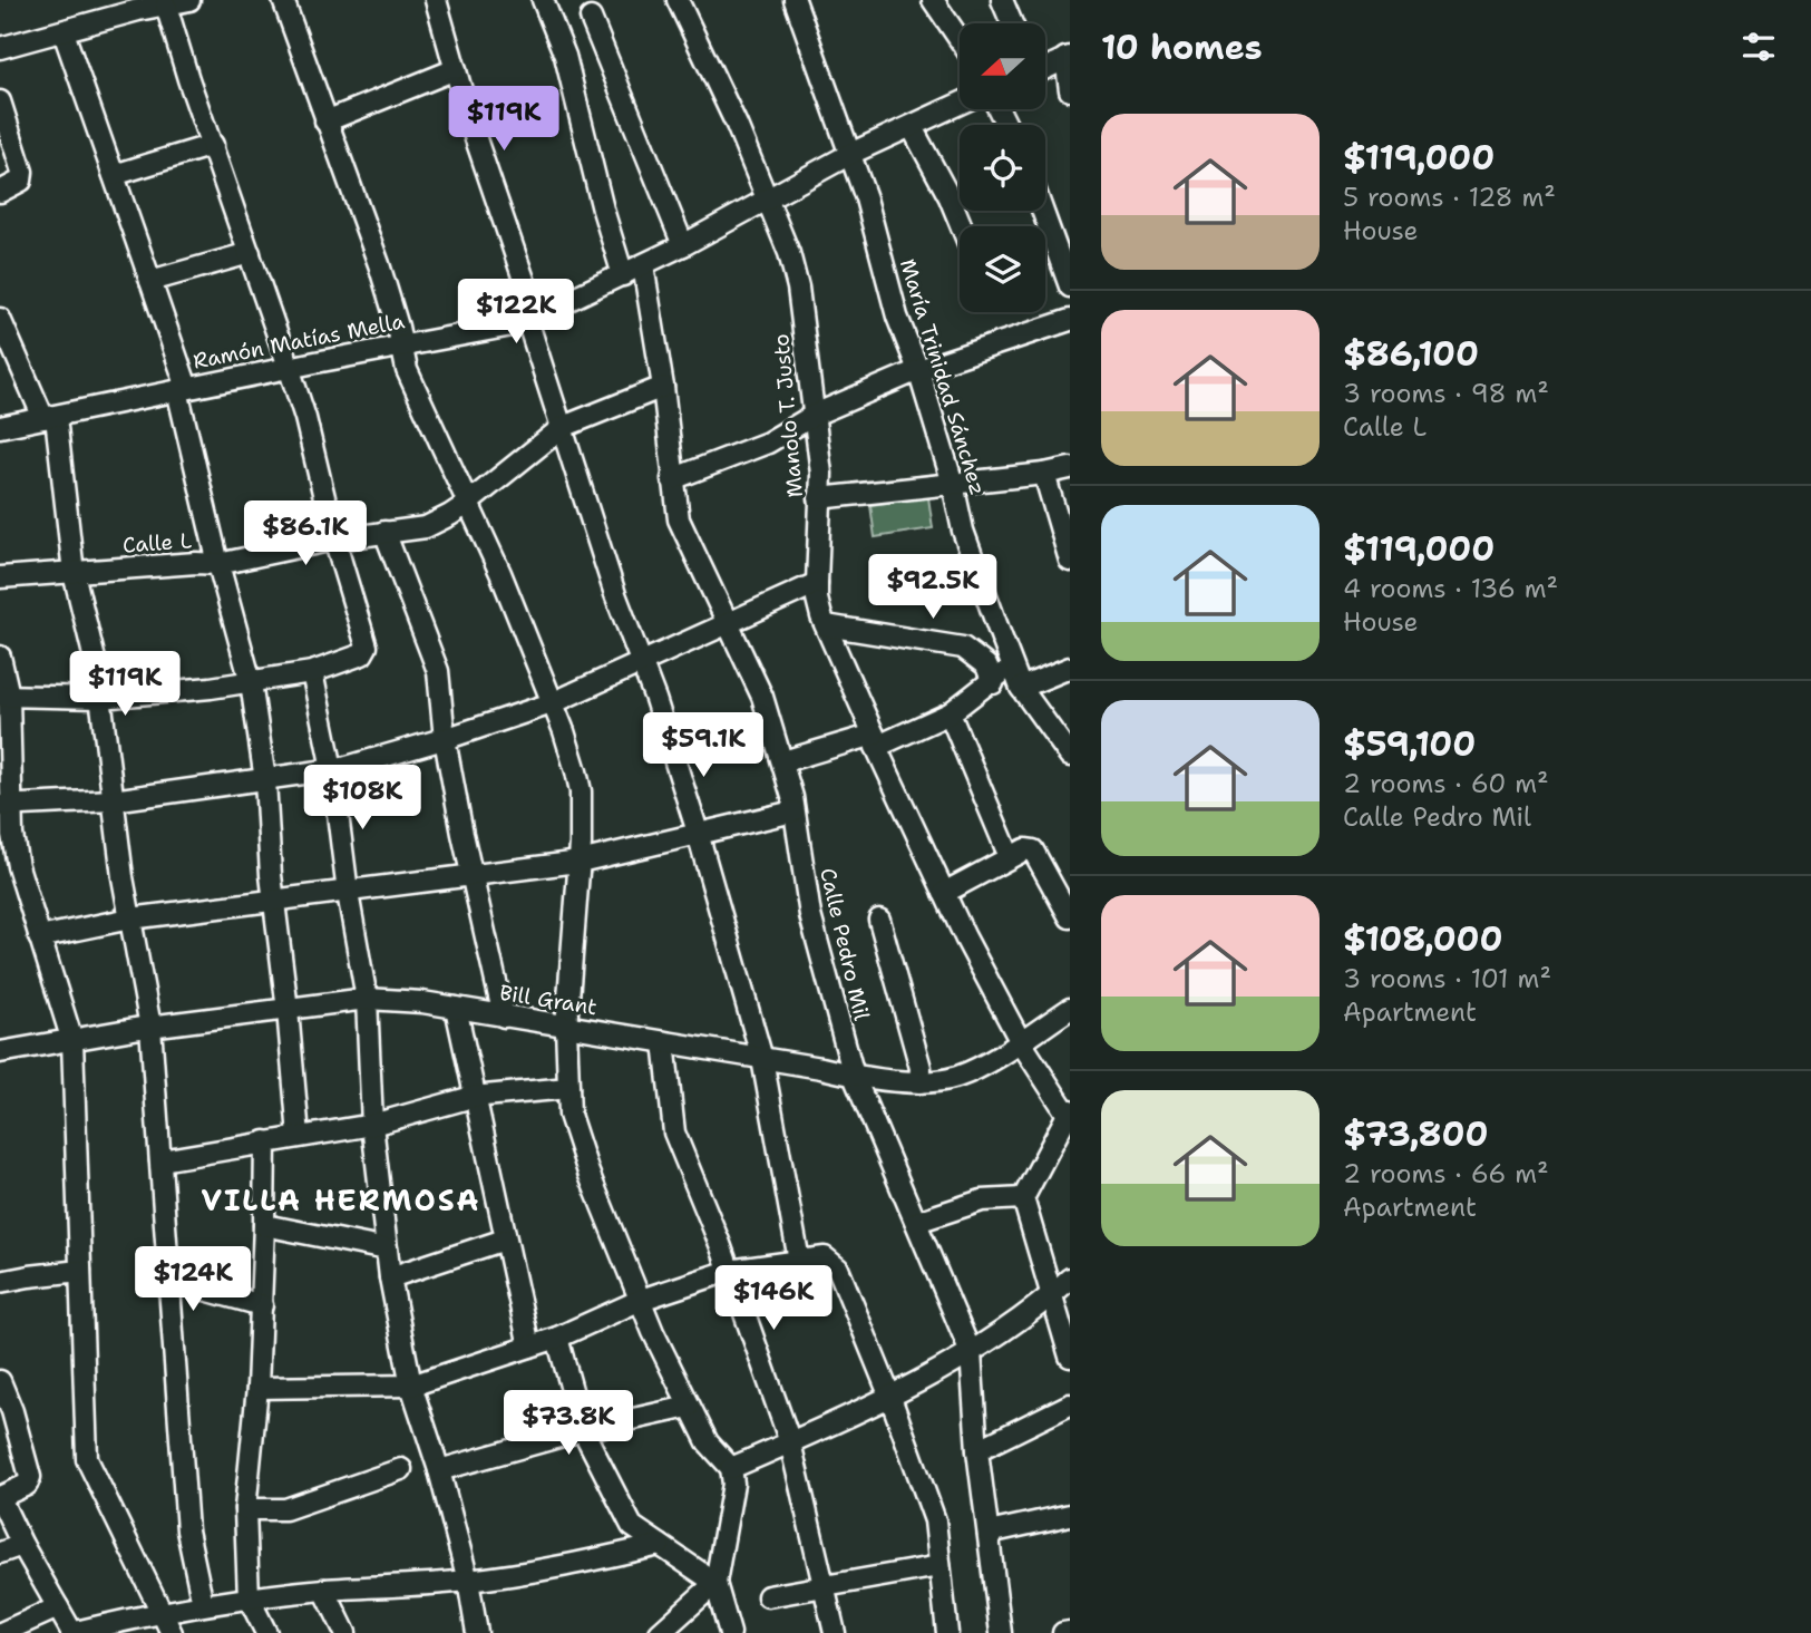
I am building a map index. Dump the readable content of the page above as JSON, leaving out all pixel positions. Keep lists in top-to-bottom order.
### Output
{
  "streets": {
    "street": [
      "Ramón Matías Mella",
      "María Trinidad Sánchez",
      "Manolo T. Justo",
      "Calle L",
      "Calle Pedro Mil",
      "Bill Grant"
    ]
  },
  "crossings": [
    ["Ramón Matías Mella", "María Trinidad Sánchez"],
    ["Ramón Matías Mella", "Manolo T. Justo"],
    ["Ramón Matías Mella", "Calle Pedro Mil"],
    ["Manolo T. Justo", "Bill Grant"],
    ["Calle L", "Calle Pedro Mil"],
    ["Calle Pedro Mil", "Bill Grant"]
  ],
  "districts": ["VILLA HERMOSA"],
  "north": "left",
  "page": {
    "heading": "10 homes",
    "price": [
      "$119K",
      "$122K",
      "$86.1K",
      "$92.5K",
      "$119K",
      "$59.1K",
      "$108K",
      "$124K",
      "$146K",
      "$73.8K"
    ],
    "list": [
      {
        "name": "$119,000",
        "note": "5 rooms · 128 m² · House"
      },
      {
        "name": "$86,100",
        "note": "3 rooms · 98 m² · Calle L"
      },
      {
        "name": "$119,000",
        "note": "4 rooms · 136 m² · House"
      },
      {
        "name": "$59,100",
        "note": "2 rooms · 60 m² · Calle Pedro Mil"
      },
      {
        "name": "$108,000",
        "note": "3 rooms · 101 m² · Apartment"
      },
      {
        "name": "$73,800",
        "note": "2 rooms · 66 m² · Apartment"
      }
    ]
  }
}
